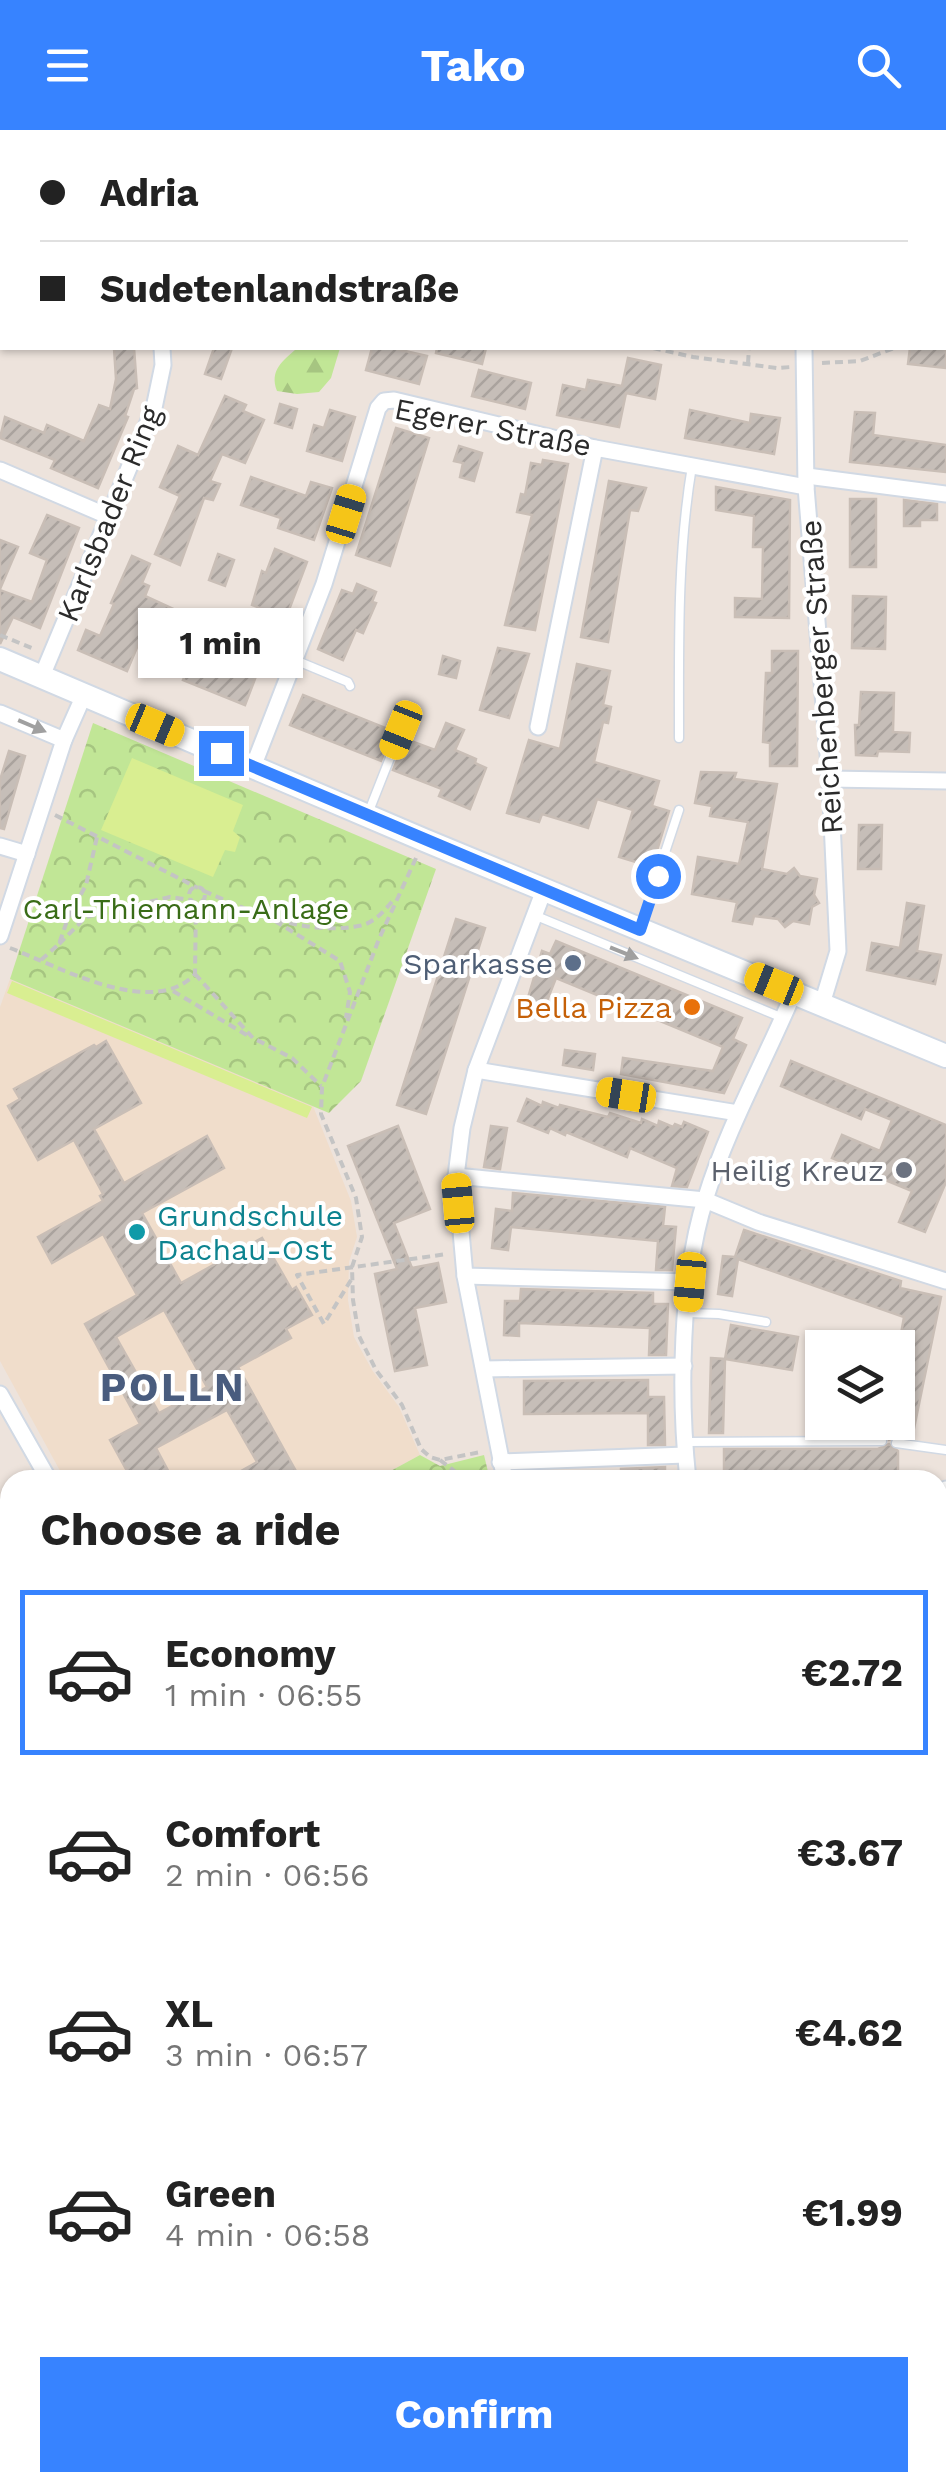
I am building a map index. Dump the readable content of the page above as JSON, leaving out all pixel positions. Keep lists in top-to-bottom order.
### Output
{
  "streets": {
    "street": ["Egerer Straße", "Karlsbader Ring", "Reichenberger Straße"]
  },
  "crossings": [
    ["Egerer Straße", "Reichenberger Straße"]
  ],
  "districts": ["POLLN"],
  "parks": ["Carl-Thiemann-Anlage"],
  "places": [
    "Sparkasse",
    "Bella Pizza",
    "Heilig Kreuz",
    "Grundschule Dachau-Ost"
  ],
  "page": {
    "header": "Tako",
    "banner": ["Adria", "Sudetenlandstraße"],
    "bubble": "1 min",
    "heading": "Choose a ride",
    "list": [
      {
        "name": "Economy",
        "note": "1 min · 06:55",
        "value": "€2.72"
      },
      {
        "name": "Comfort",
        "note": "2 min · 06:56",
        "value": "€3.67"
      },
      {
        "name": "XL",
        "note": "3 min · 06:57",
        "value": "€4.62"
      },
      {
        "name": "Green",
        "note": "4 min · 06:58",
        "value": "€1.99"
      }
    ],
    "buttons": "Confirm"
  }
}
